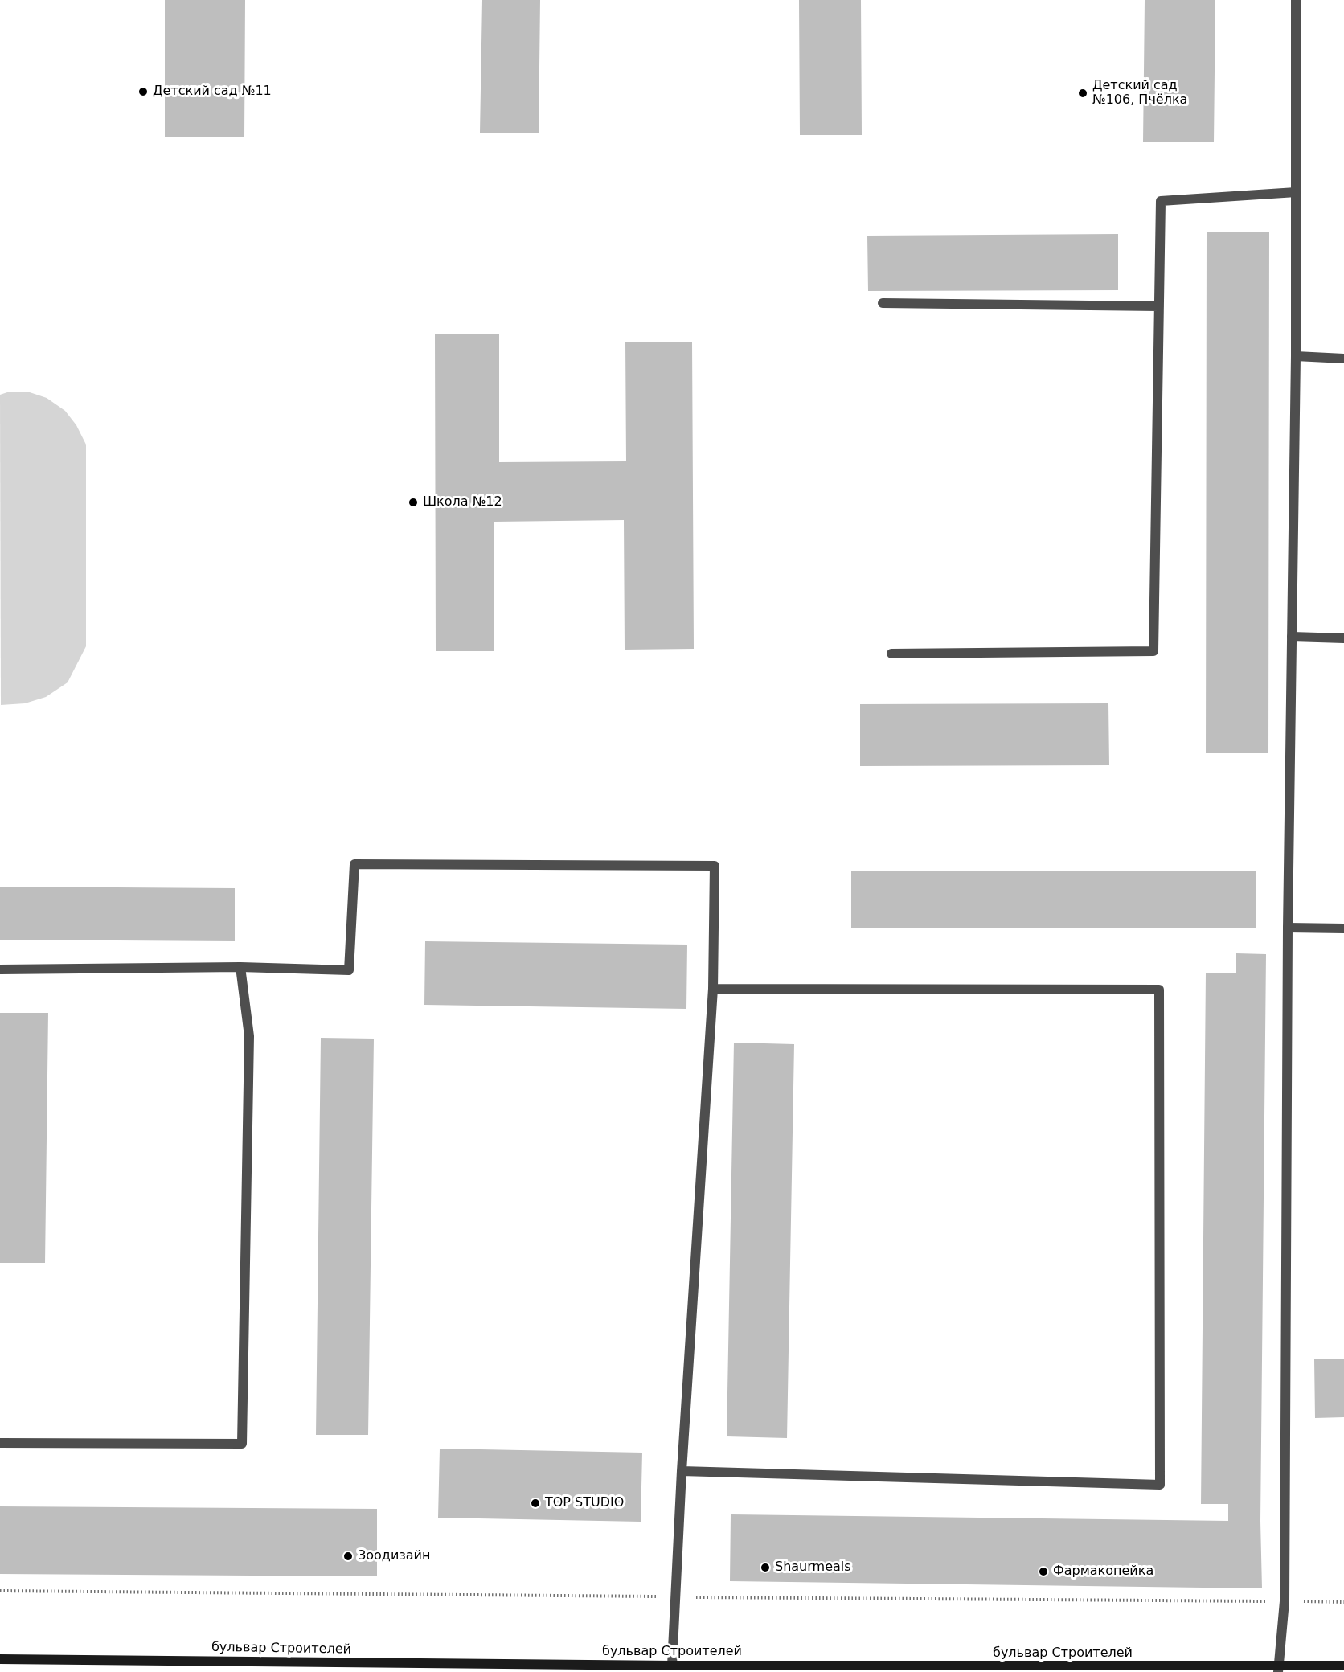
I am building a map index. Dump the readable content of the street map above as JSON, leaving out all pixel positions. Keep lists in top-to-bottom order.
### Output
{
  "streets": {
    "main road": ["бульвар Строителей"]
  },
  "places": [
    "Детский сад №11",
    "Детский сад №106, Пчёлка",
    "Школа №12",
    "TOP STUDIO",
    "Зоодизайн",
    "Shaurmeals",
    "Фармакопейка"
  ]
}
